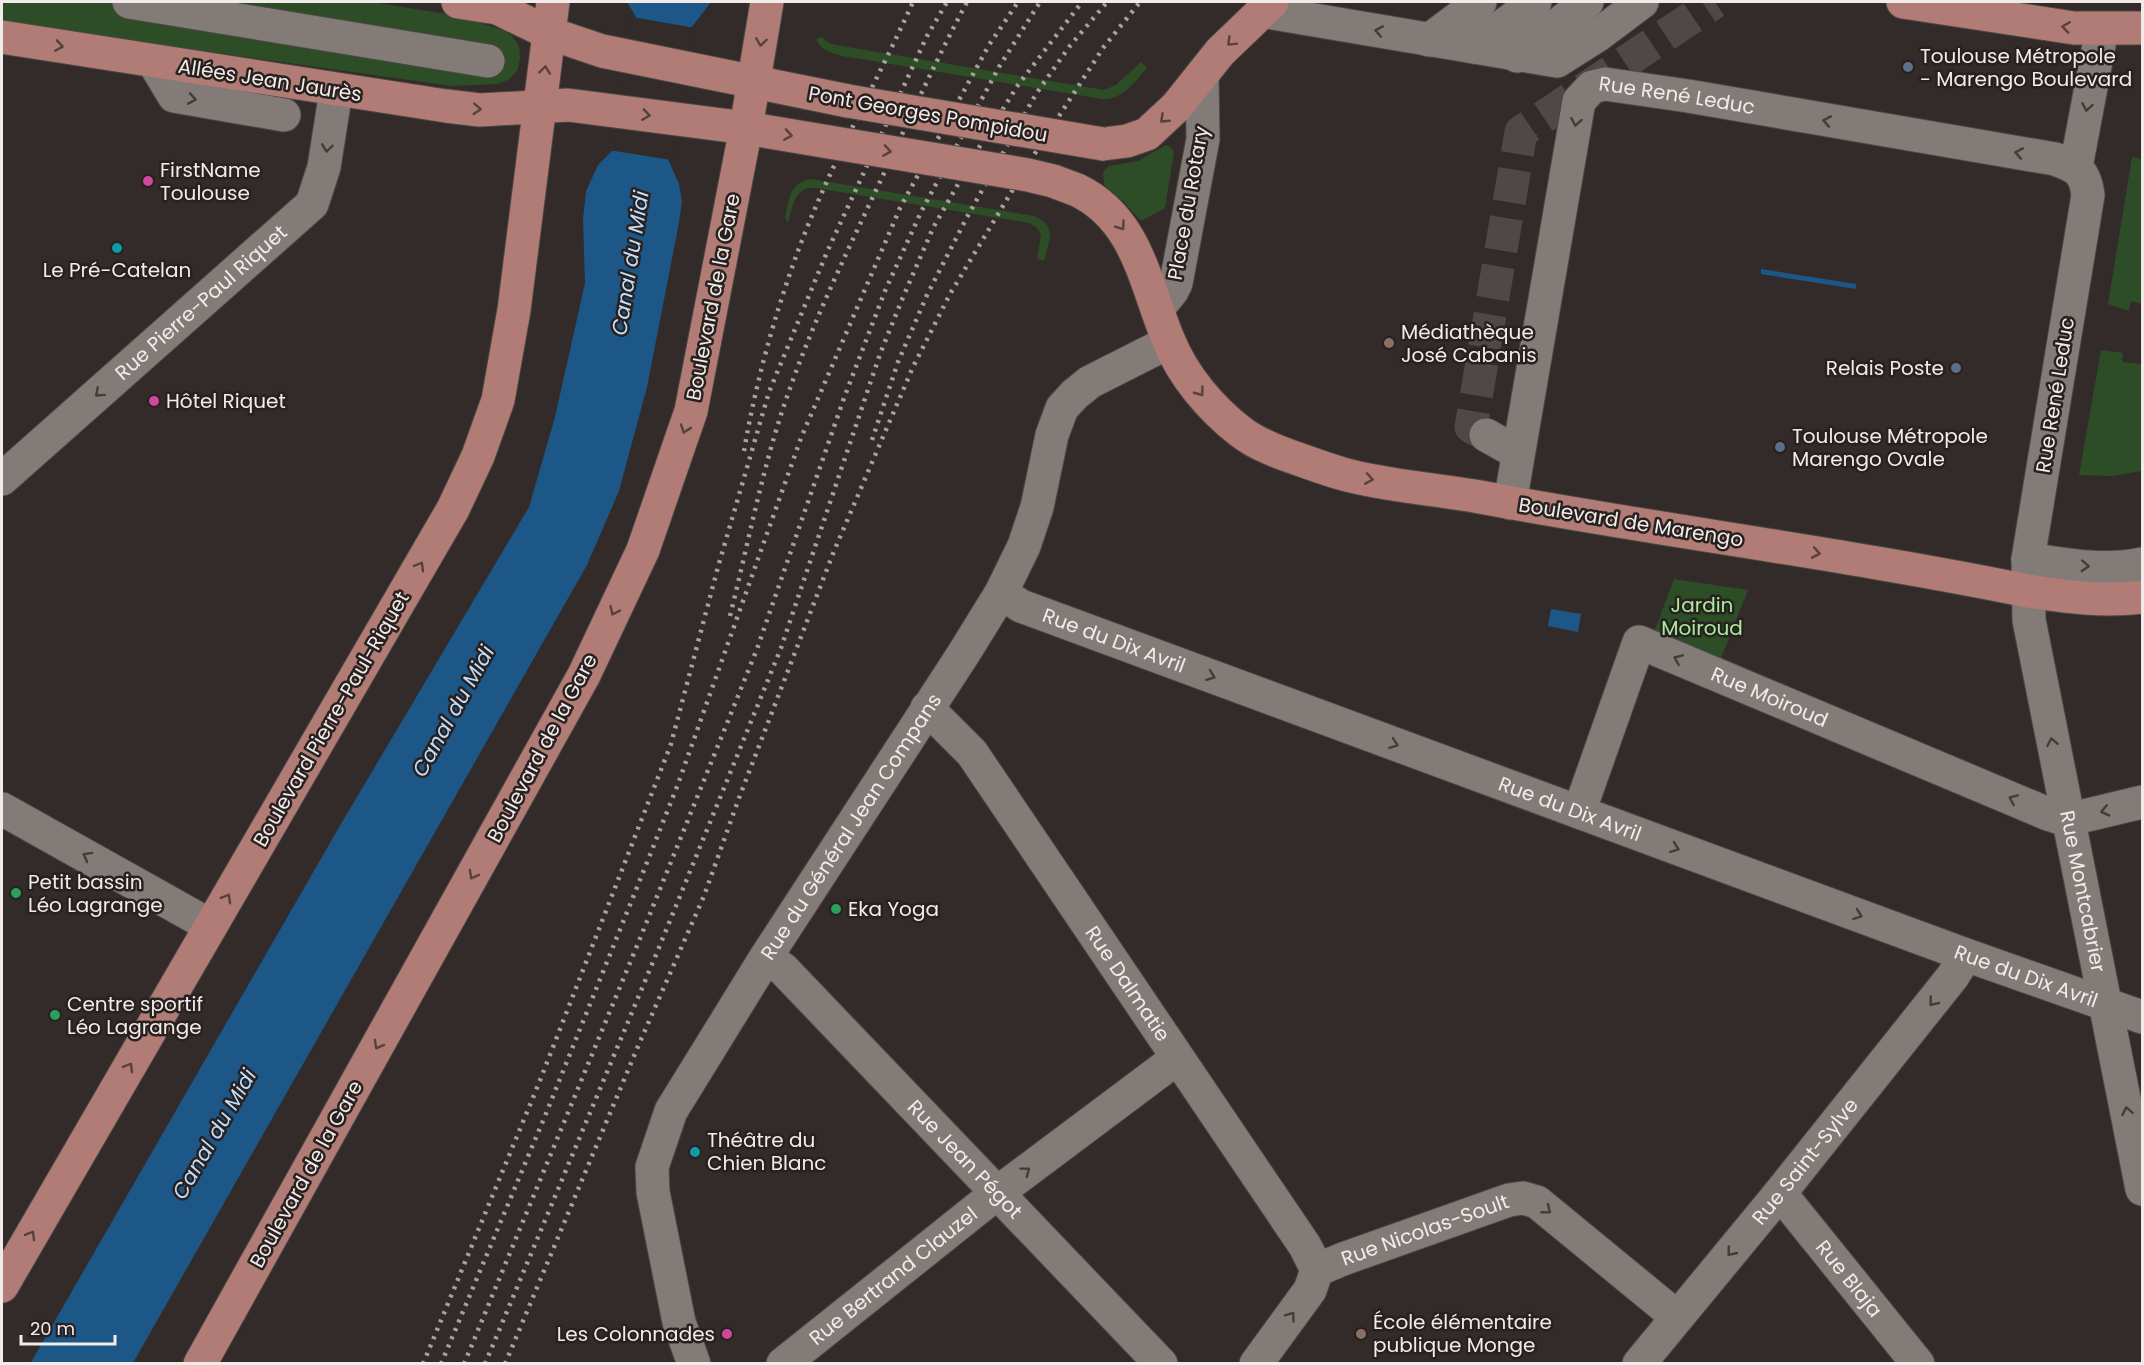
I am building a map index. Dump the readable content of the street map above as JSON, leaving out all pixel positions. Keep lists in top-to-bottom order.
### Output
{
  "streets": {
    "main road": [
      "Allées Jean Jaurès",
      "Pont Georges Pompidou",
      "Place du Rotary",
      "Boulevard de la Gare",
      "Boulevard de Marengo",
      "Boulevard Pierre-Paul-Riquet"
    ],
    "street": [
      "Rue René Leduc",
      "Rue Pierre-Paul Riquet",
      "Rue du Dix Avril",
      "Rue Moiroud",
      "Rue du Général Jean Compans",
      "Rue Montcabrier",
      "Rue Dalmatie",
      "Rue Jean Pégot",
      "Rue Saint-Sylve",
      "Rue Nicolas-Soult",
      "Rue Bertrand Clauzel",
      "Rue Blaja"
    ]
  },
  "crossings": [
    ["Allées Jean Jaurès", "Boulevard de la Gare"],
    ["Allées Jean Jaurès", "Rue Pierre-Paul Riquet"],
    ["Allées Jean Jaurès", "Boulevard de Marengo"],
    ["Allées Jean Jaurès", "Boulevard Pierre-Paul-Riquet"],
    ["Rue René Leduc", "Boulevard de Marengo"],
    ["Rue René Leduc", "Rue Montcabrier"],
    ["Pont Georges Pompidou", "Place du Rotary"],
    ["Pont Georges Pompidou", "Boulevard de la Gare"],
    ["Pont Georges Pompidou", "Boulevard Pierre-Paul-Riquet"],
    ["Place du Rotary", "Boulevard de Marengo"],
    ["Boulevard de la Gare", "Boulevard de Marengo"],
    ["Boulevard de Marengo", "Rue du Général Jean Compans"],
    ["Boulevard de Marengo", "Rue Montcabrier"],
    ["Rue du Dix Avril", "Rue Moiroud"],
    ["Rue du Dix Avril", "Rue du Général Jean Compans"],
    ["Rue du Dix Avril", "Rue Montcabrier"],
    ["Rue du Dix Avril", "Rue Saint-Sylve"],
    ["Rue Moiroud", "Rue Montcabrier"],
    ["Rue du Général Jean Compans", "Rue Dalmatie"],
    ["Rue du Général Jean Compans", "Rue Jean Pégot"],
    ["Rue Dalmatie", "Rue Nicolas-Soult"],
    ["Rue Dalmatie", "Rue Bertrand Clauzel"],
    ["Rue Jean Pégot", "Rue Bertrand Clauzel"],
    ["Rue Saint-Sylve", "Rue Nicolas-Soult"],
    ["Rue Saint-Sylve", "Rue Blaja"]
  ],
  "one_way": [
    "Allées Jean Jaurès",
    "Boulevard de la Gare",
    "Rue Pierre-Paul Riquet",
    "Boulevard de Marengo",
    "Rue du Dix Avril",
    "Boulevard Pierre-Paul-Riquet",
    "Rue Montcabrier",
    "Rue Saint-Sylve",
    "Rue Nicolas-Soult",
    "Rue Bertrand Clauzel"
  ],
  "water": ["Canal du Midi"],
  "parks": ["Jardin Moiroud"],
  "places": [
    "Toulouse Métropole - Marengo Boulevard",
    "FirstName Toulouse",
    "Le Pré-Catelan",
    "Médiathèque José Cabanis",
    "Relais Poste",
    "Hôtel Riquet",
    "Toulouse Métropole Marengo Ovale",
    "Petit bassin Léo Lagrange",
    "Eka Yoga",
    "Centre sportif Léo Lagrange",
    "Théâtre du Chien Blanc",
    "Les Colonnades",
    "École élémentaire publique Monge"
  ],
  "scale_bar": "20 m"
}
